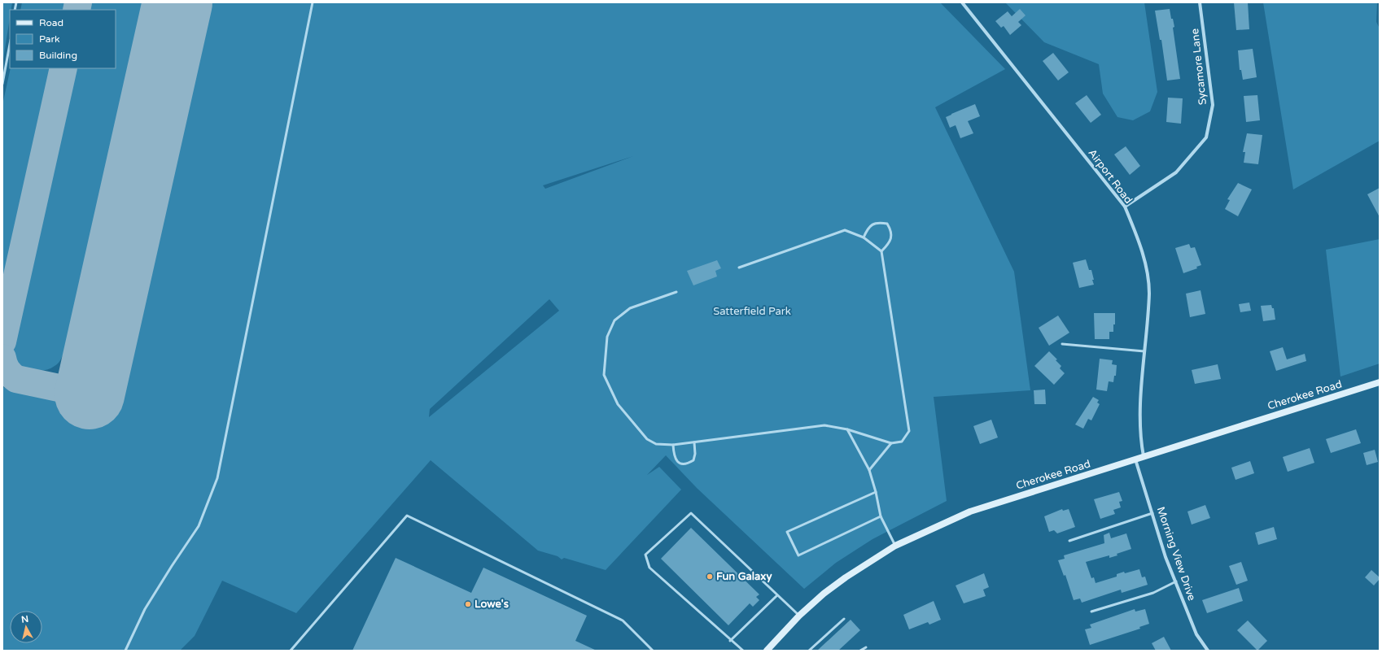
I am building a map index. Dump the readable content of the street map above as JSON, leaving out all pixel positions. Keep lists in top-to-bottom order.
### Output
{
  "streets": {
    "main road": ["Cherokee Road"],
    "street": ["Sycamore Lane", "Airport Road", "Morning View Drive"]
  },
  "crossings": [
    ["Sycamore Lane", "Airport Road"],
    ["Airport Road", "Cherokee Road"],
    ["Cherokee Road", "Morning View Drive"]
  ],
  "parks": ["Satterfield Park"],
  "places": ["Fun Galaxy", "Lowe's"],
  "legend": ["Road", "Park", "Building"],
  "north": "top"
}
